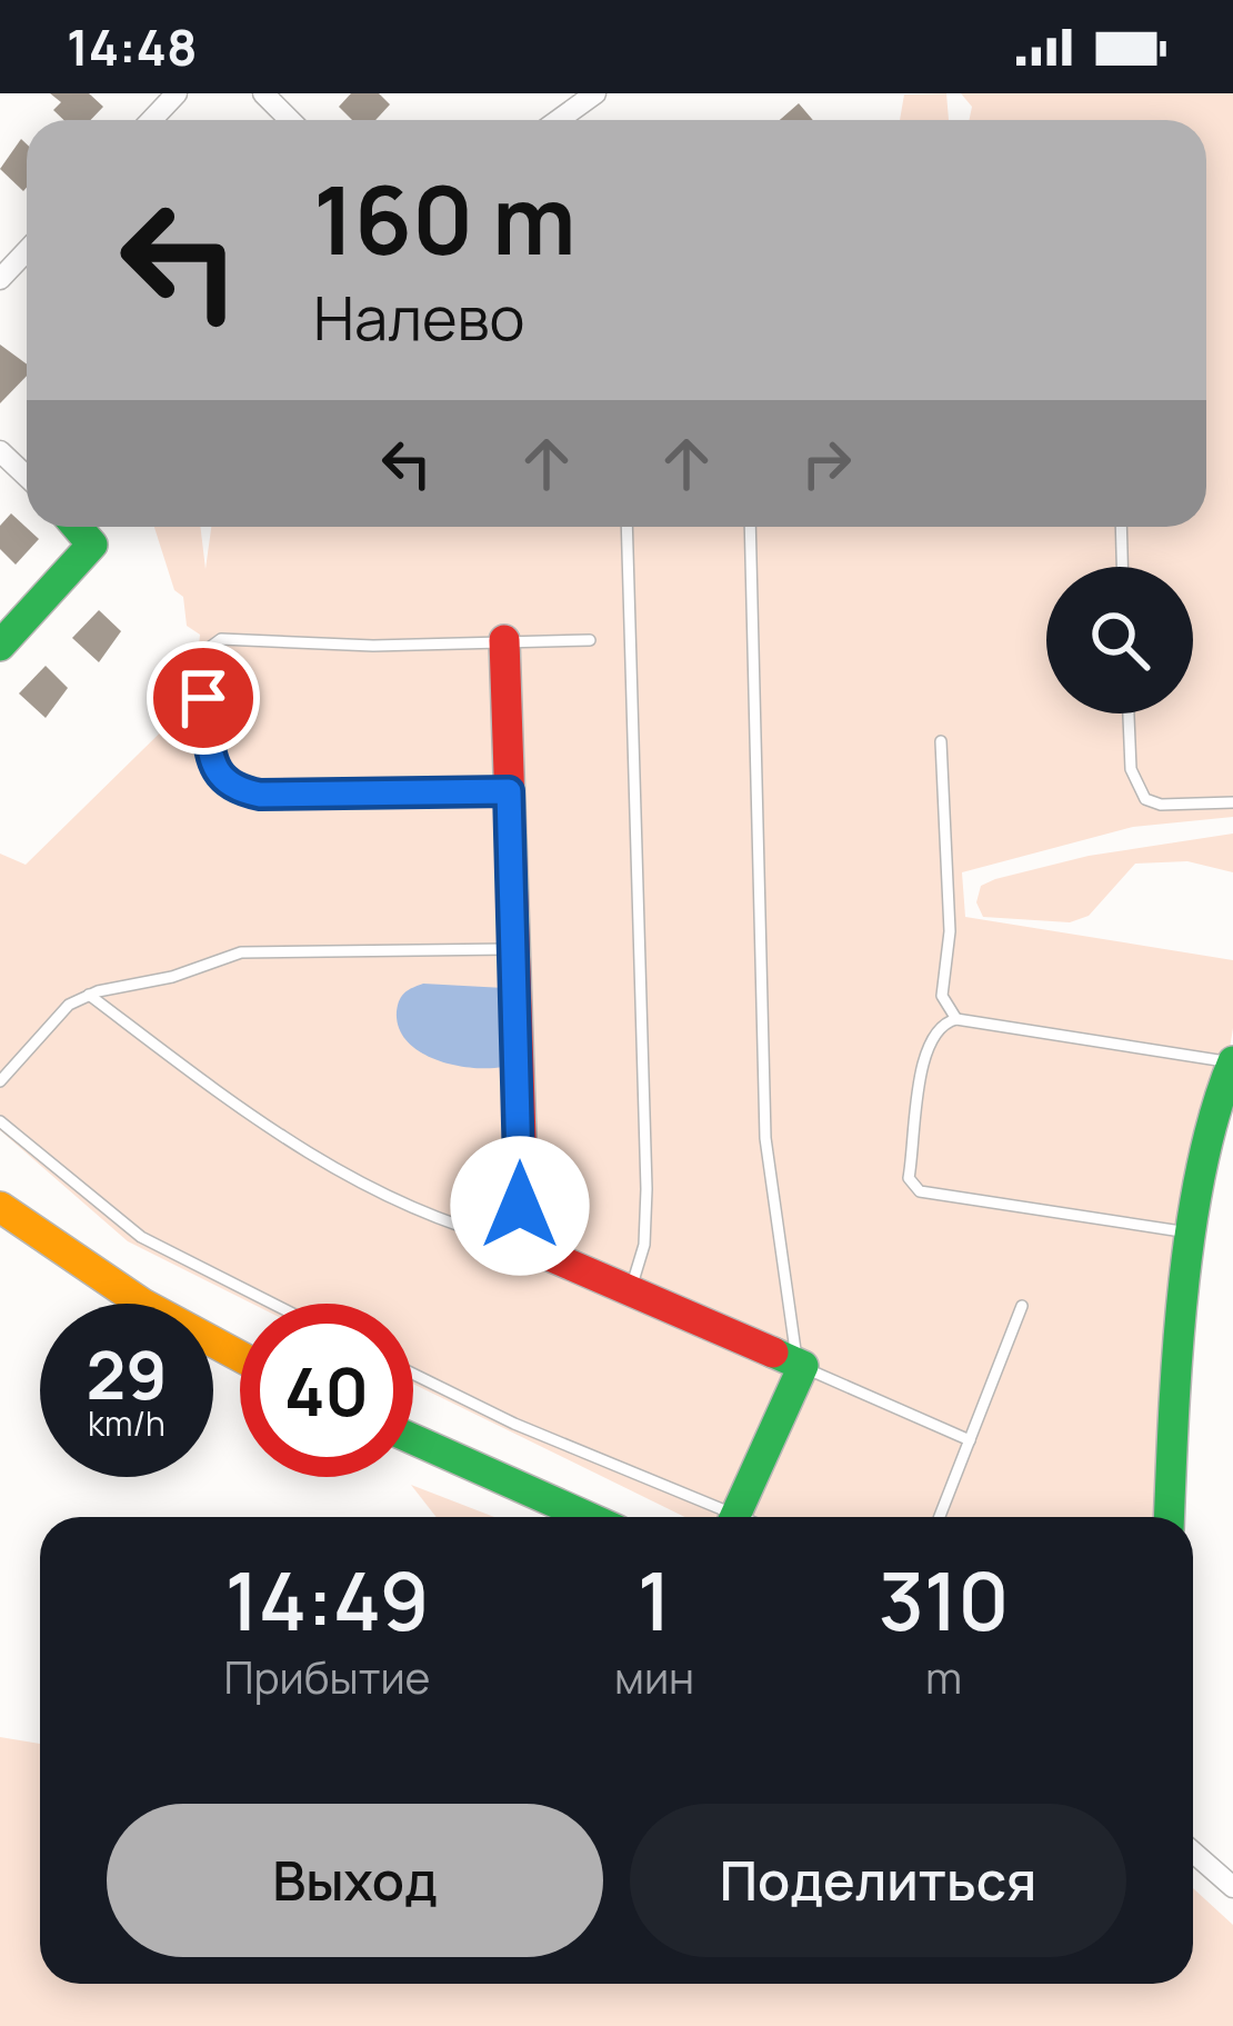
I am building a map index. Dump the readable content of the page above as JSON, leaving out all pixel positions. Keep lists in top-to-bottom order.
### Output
{
  "page": {
    "status": "14:48",
    "turn": ["160 m", "Налево"],
    "speed": "29 km/h",
    "limit": "40",
    "eta": [
      "14:49",
      "Прибытие",
      "1",
      "мин",
      "310",
      "m"
    ],
    "buttons": ["Выход", "Поделиться"]
  }
}
